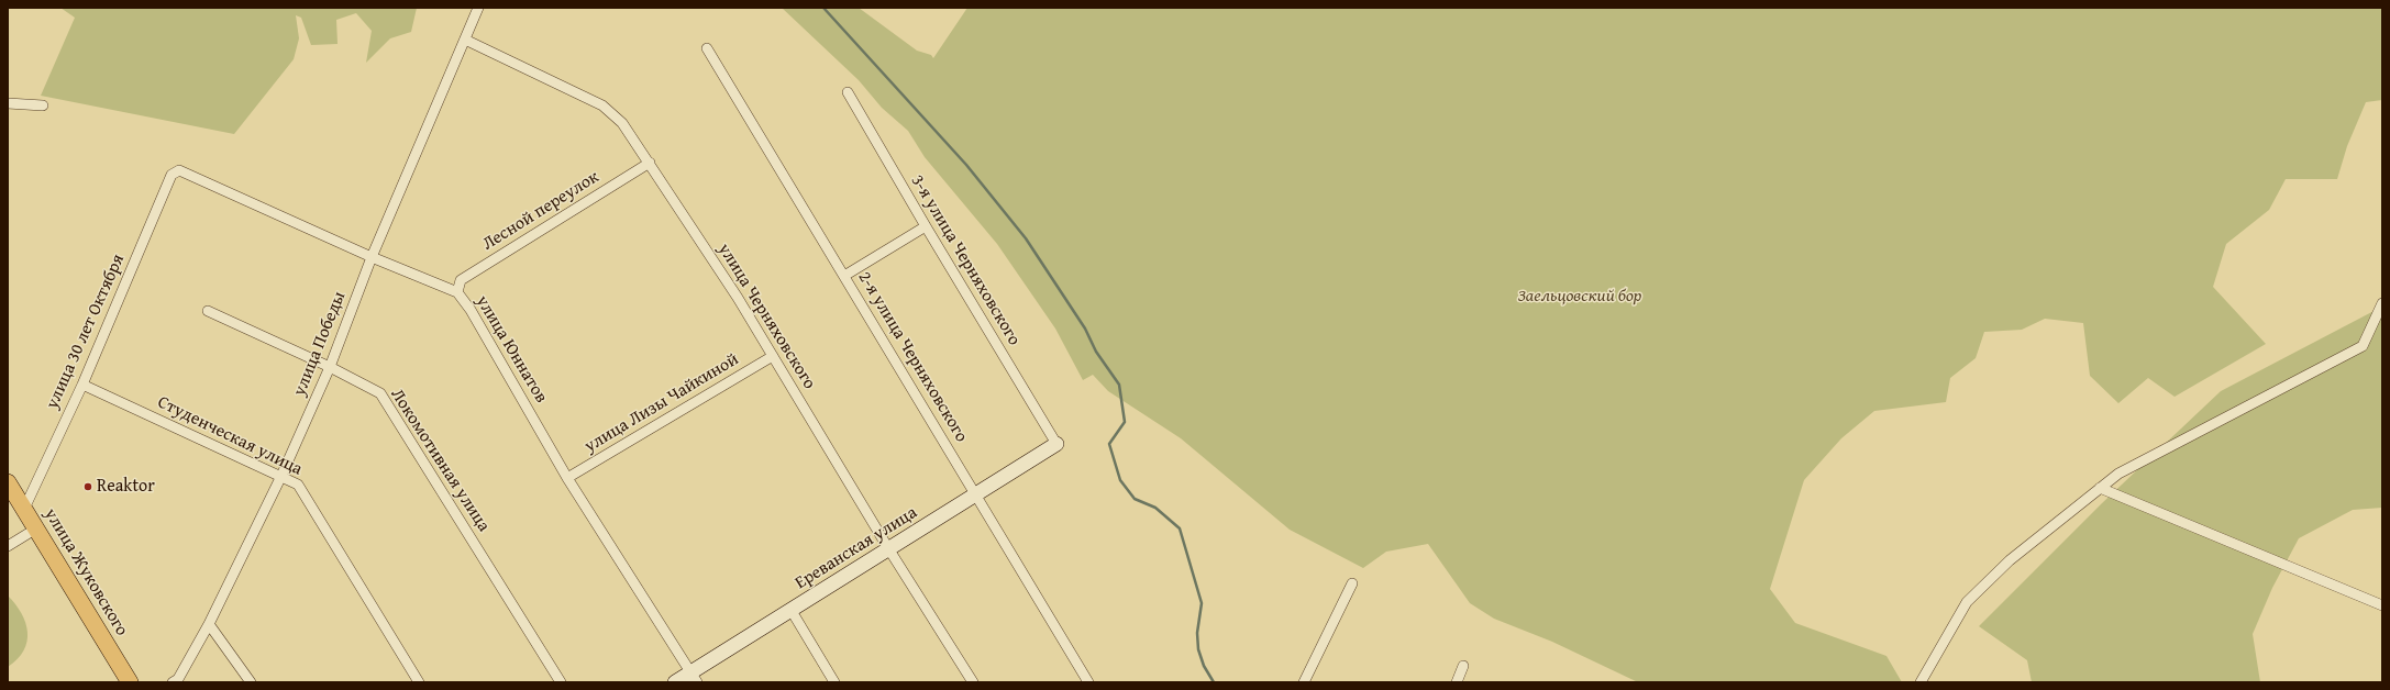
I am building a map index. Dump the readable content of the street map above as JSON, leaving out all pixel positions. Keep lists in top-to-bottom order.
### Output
{
  "streets": {
    "main road": ["улица Жуковского"],
    "street": [
      "Лесной переулок",
      "3-я улица Черняховского",
      "улица Черняховского",
      "улица 30 лет Октября",
      "улица Победы",
      "улица Юннатов",
      "2-я улица Черняховского",
      "улица Лизы Чайкиной",
      "Студенческая улица",
      "Локомотивная улица",
      "Ереванская улица"
    ]
  },
  "crossings": [
    ["Лесной переулок", "улица Черняховского"],
    ["Лесной переулок", "улица Юннатов"],
    ["3-я улица Черняховского", "Ереванская улица"],
    ["улица Черняховского", "улица Победы"],
    ["улица Черняховского", "улица Лизы Чайкиной"],
    ["улица Черняховского", "Ереванская улица"],
    ["улица 30 лет Октября", "улица Юннатов"],
    ["улица 30 лет Октября", "Студенческая улица"],
    ["улица 30 лет Октября", "улица Жуковского"],
    ["улица Победы", "улица Юннатов"],
    ["улица Победы", "Студенческая улица"],
    ["улица Победы", "Локомотивная улица"],
    ["улица Юннатов", "улица Лизы Чайкиной"],
    ["улица Юннатов", "Ереванская улица"],
    ["2-я улица Черняховского", "Ереванская улица"]
  ],
  "parks": ["Заельцовский бор"],
  "places": ["Reaktor"]
}
